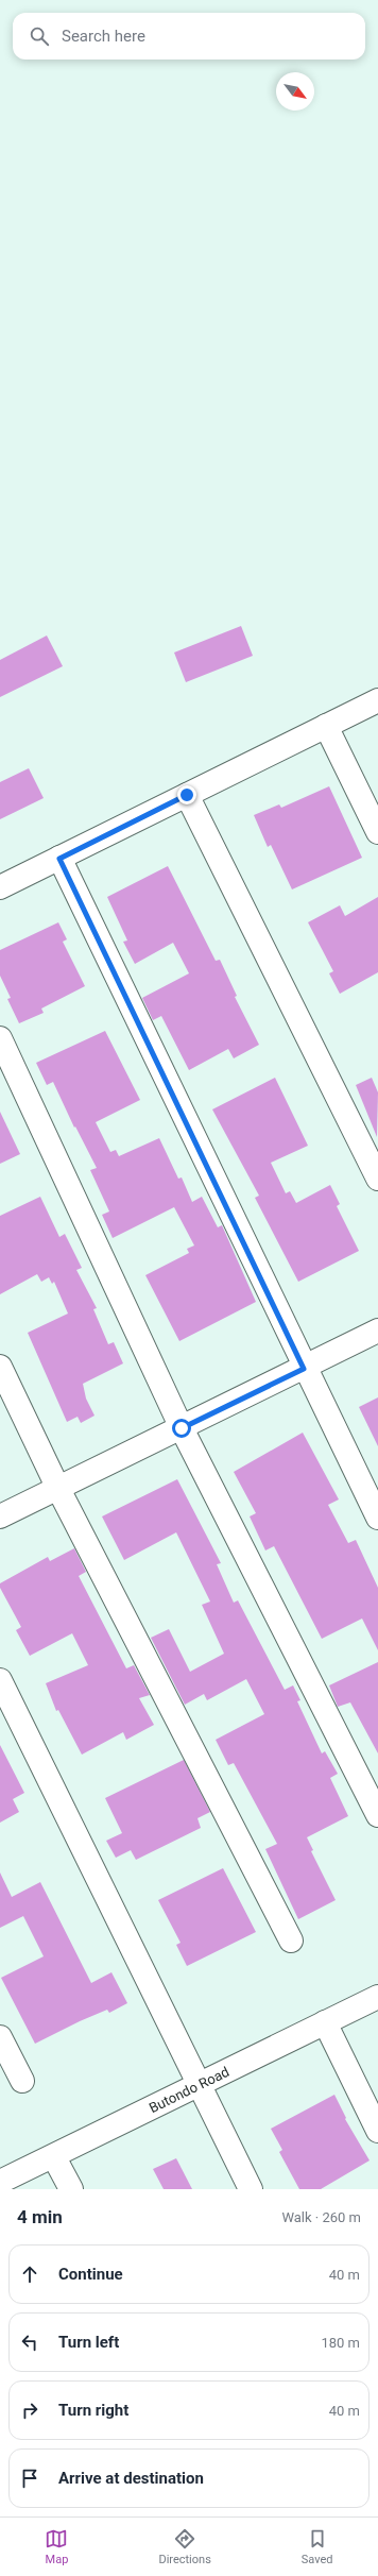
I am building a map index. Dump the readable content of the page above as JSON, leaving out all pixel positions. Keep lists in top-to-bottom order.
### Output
{
  "streets": {
    "street": ["Butondo Road"]
  },
  "north": "bottom right",
  "page": {
    "search": "Search here",
    "heading": ["4 min", "Walk · 260 m"],
    "list": [
      ["Continue", "40 m"],
      ["Turn left", "180 m"],
      ["Turn right", "40 m"],
      "Arrive at destination"
    ],
    "nav": ["Map", "Directions", "Saved"]
  }
}
